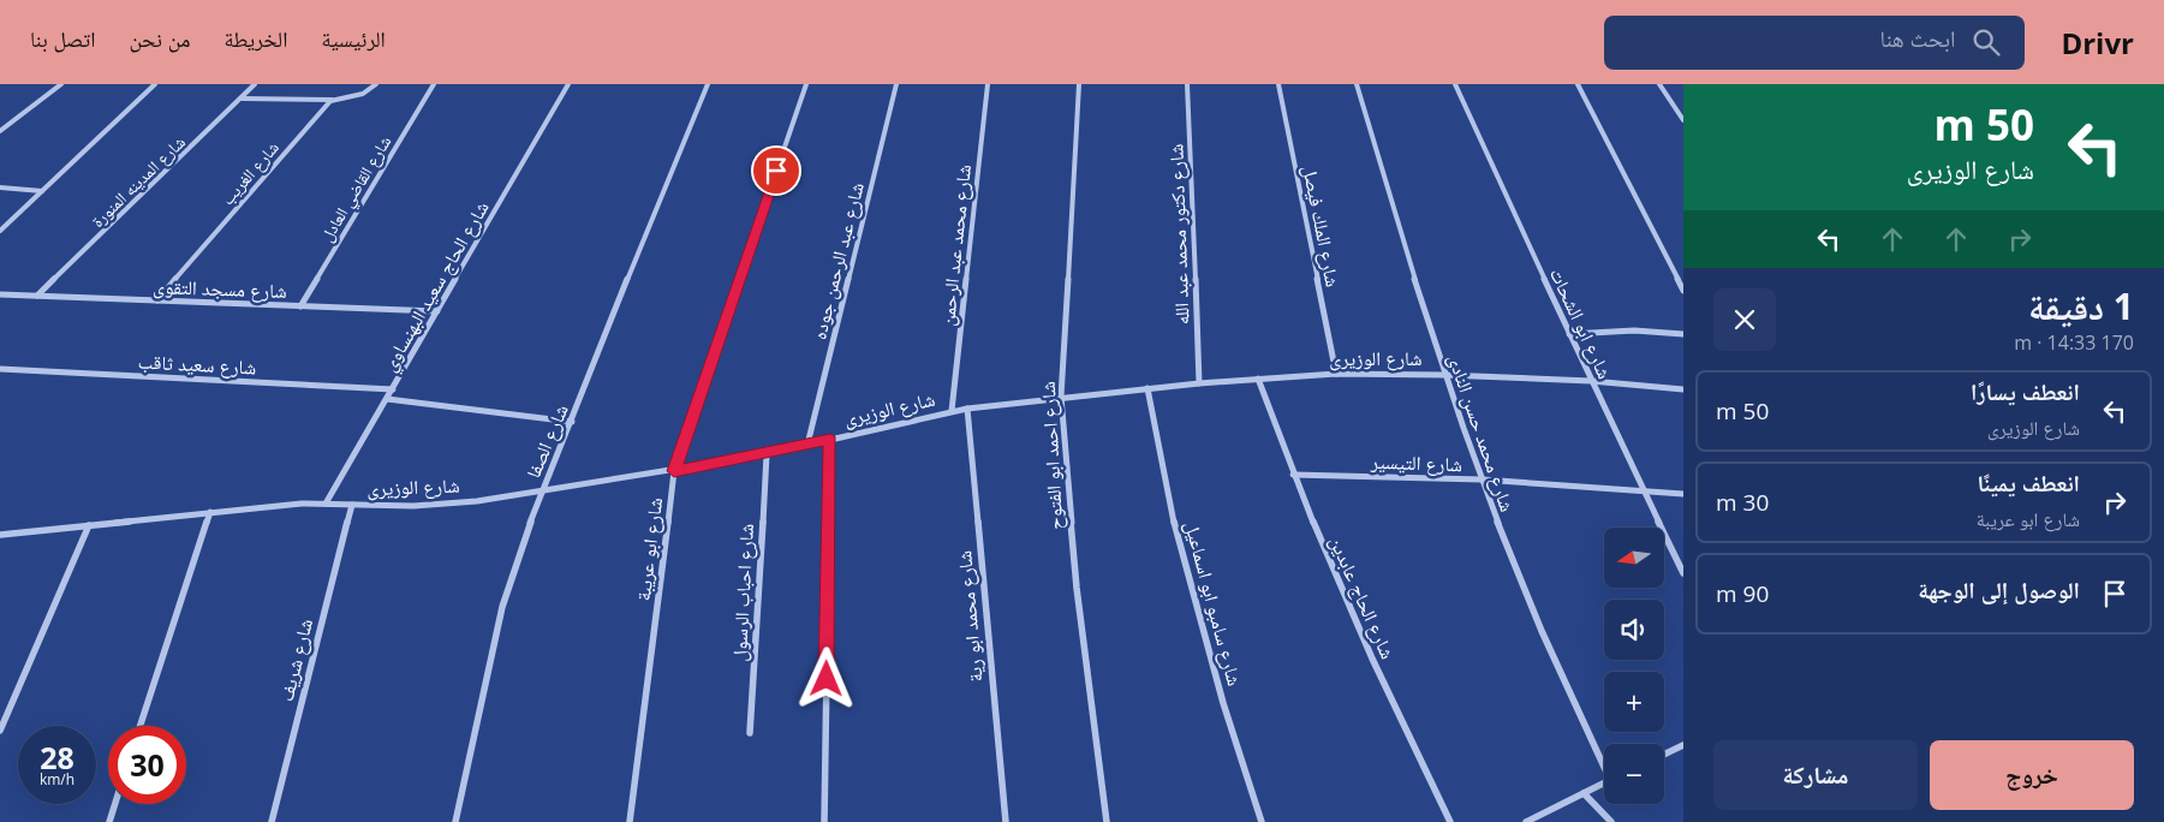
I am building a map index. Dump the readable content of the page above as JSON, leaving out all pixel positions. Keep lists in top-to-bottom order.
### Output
{
  "streets": {
    "street": [
      "شارع الغريب",
      "شارع المدينه المنورة",
      "شارع القاضي العادل",
      "شارع الملك فيصل",
      "شارع دكتور محمد عبد الله",
      "شارع محمد عبد الرحمن",
      "شارع عبد الرحمن جوده",
      "شارع الحاج سعيد البهنساوي",
      "شارع مسجد التقوى",
      "شارع ابو الشحات",
      "شارع الوزيرى",
      "شارع سعيد ثاقب",
      "شارع محمد حسن النادى",
      "شارع الصفا",
      "شارع احمد ابو الفتوح",
      "شارع التيسير",
      "شارع ابو عريبة",
      "شارع احباب الرسول",
      "شارع الحاج عابدين",
      "شارع سامبو ابو اسماعيل",
      "شارع محمد ابو رية",
      "شارع شريف"
    ]
  },
  "crossings": [
    ["شارع الغريب", "شارع مسجد التقوى"],
    ["شارع المدينه المنورة", "شارع مسجد التقوى"],
    ["شارع القاضي العادل", "شارع مسجد التقوى"],
    ["شارع الملك فيصل", "شارع الوزيرى"],
    ["شارع دكتور محمد عبد الله", "شارع الوزيرى"],
    ["شارع محمد عبد الرحمن", "شارع الوزيرى"],
    ["شارع عبد الرحمن جوده", "شارع الوزيرى"],
    ["شارع الحاج سعيد البهنساوي", "شارع مسجد التقوى"],
    ["شارع الحاج سعيد البهنساوي", "شارع الوزيرى"],
    ["شارع الحاج سعيد البهنساوي", "شارع سعيد ثاقب"],
    ["شارع ابو الشحات", "شارع الوزيرى"],
    ["شارع ابو الشحات", "شارع التيسير"],
    ["شارع الوزيرى", "شارع محمد حسن النادى"],
    ["شارع الوزيرى", "شارع الصفا"],
    ["شارع الوزيرى", "شارع احمد ابو الفتوح"],
    ["شارع الوزيرى", "شارع ابو عريبة"],
    ["شارع الوزيرى", "شارع احباب الرسول"],
    ["شارع الوزيرى", "شارع الحاج عابدين"],
    ["شارع الوزيرى", "شارع سامبو ابو اسماعيل"],
    ["شارع الوزيرى", "شارع محمد ابو رية"],
    ["شارع الوزيرى", "شارع شريف"],
    ["شارع محمد حسن النادى", "شارع التيسير"],
    ["شارع التيسير", "شارع الحاج عابدين"]
  ],
  "north": "left",
  "page": {
    "header": "Drivr",
    "search": "ابحث هنا",
    "nav": [
      "الرئيسية",
      "الخريطة",
      "من نحن",
      "اتصل بنا"
    ],
    "turn": ["50 m", "شارع الوزيرى"],
    "heading": ["1 دقيقة", "170 m · 14:33"],
    "list": [
      {
        "name": "انعطف يسارًا",
        "note": "شارع الوزيرى",
        "value": "50 m"
      },
      {
        "name": "انعطف يمينًا",
        "note": "شارع ابو عريبة",
        "value": "30 m"
      },
      {
        "name": "الوصول إلى الوجهة",
        "value": "90 m"
      }
    ],
    "map_buttons": ["+", "−"],
    "speed": "28 km/h",
    "limit": "30",
    "buttons": ["خروج", "مشاركة"]
  }
}
